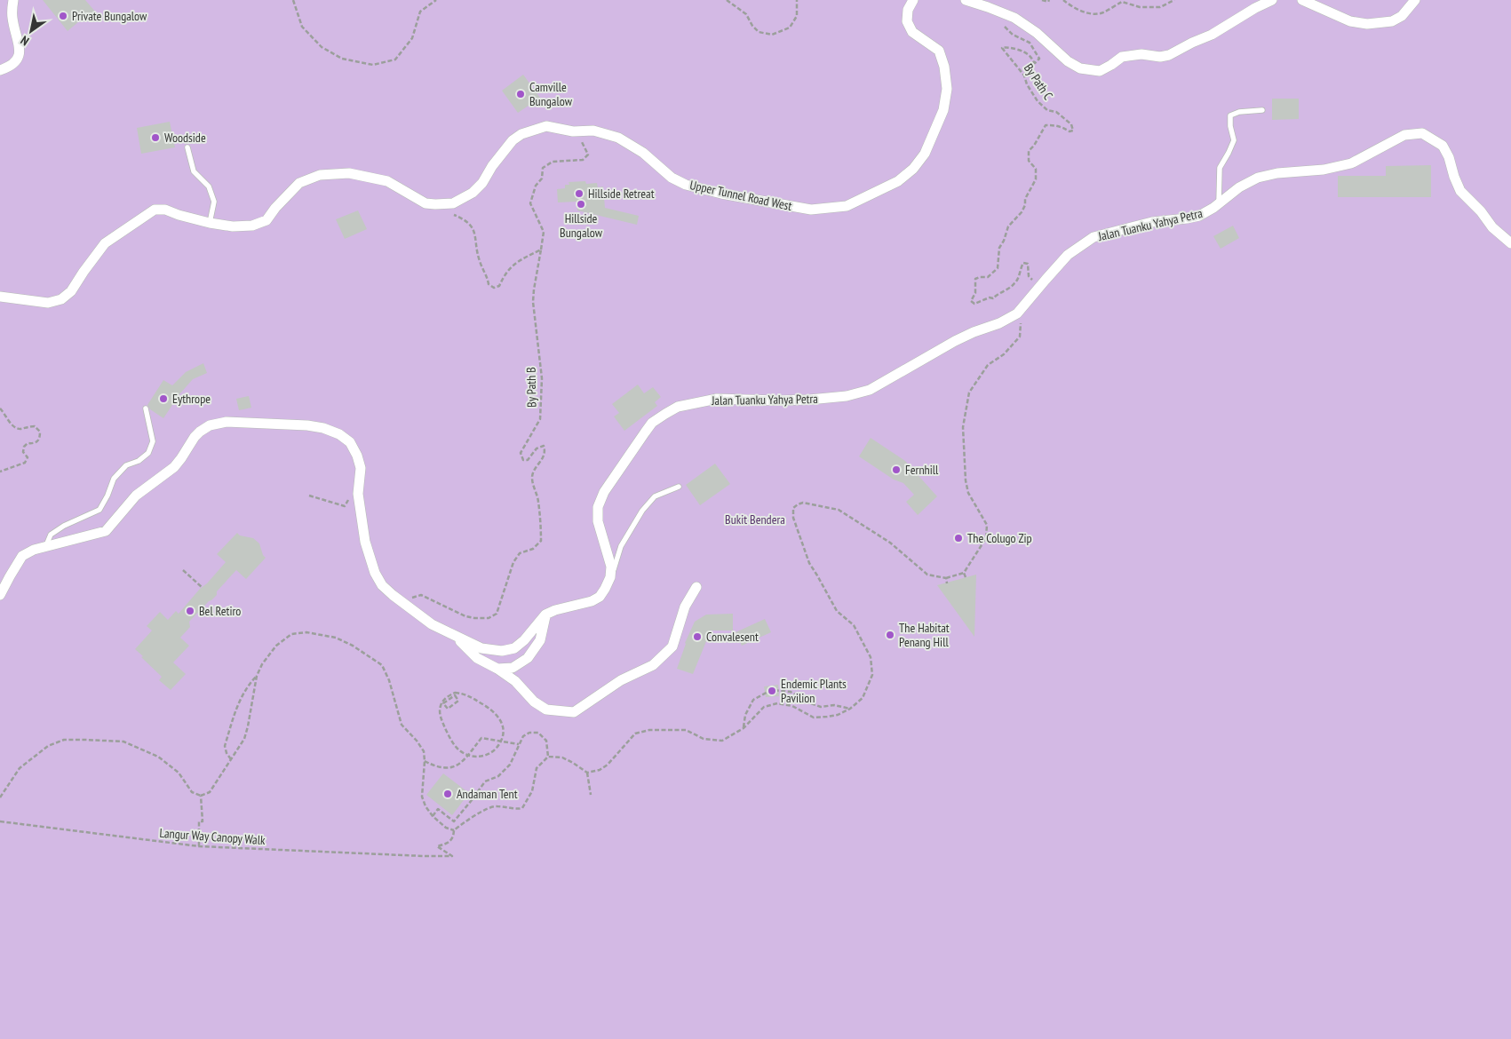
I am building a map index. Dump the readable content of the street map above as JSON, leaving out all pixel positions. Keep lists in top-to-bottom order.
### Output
{
  "streets": {
    "street": ["Upper Tunnel Road West", "Jalan Tuanku Yahya Petra"],
    "path": ["By Path C", "By Path B", "Langur Way Canopy Walk"]
  },
  "crossings": [
    ["By Path C", "Jalan Tuanku Yahya Petra"]
  ],
  "parks": ["Bukit Bendera"],
  "places": [
    "Private Bungalow",
    "Camville Bungalow",
    "Woodside",
    "Hillside Retreat",
    "Hillside Bungalow",
    "Eythrope",
    "Fernhill",
    "The Colugo Zip",
    "Bel Retiro",
    "The Habitat Penang Hill",
    "Convalesent",
    "Endemic Plants Pavilion",
    "Andaman Tent"
  ],
  "north": "bottom left"
}
